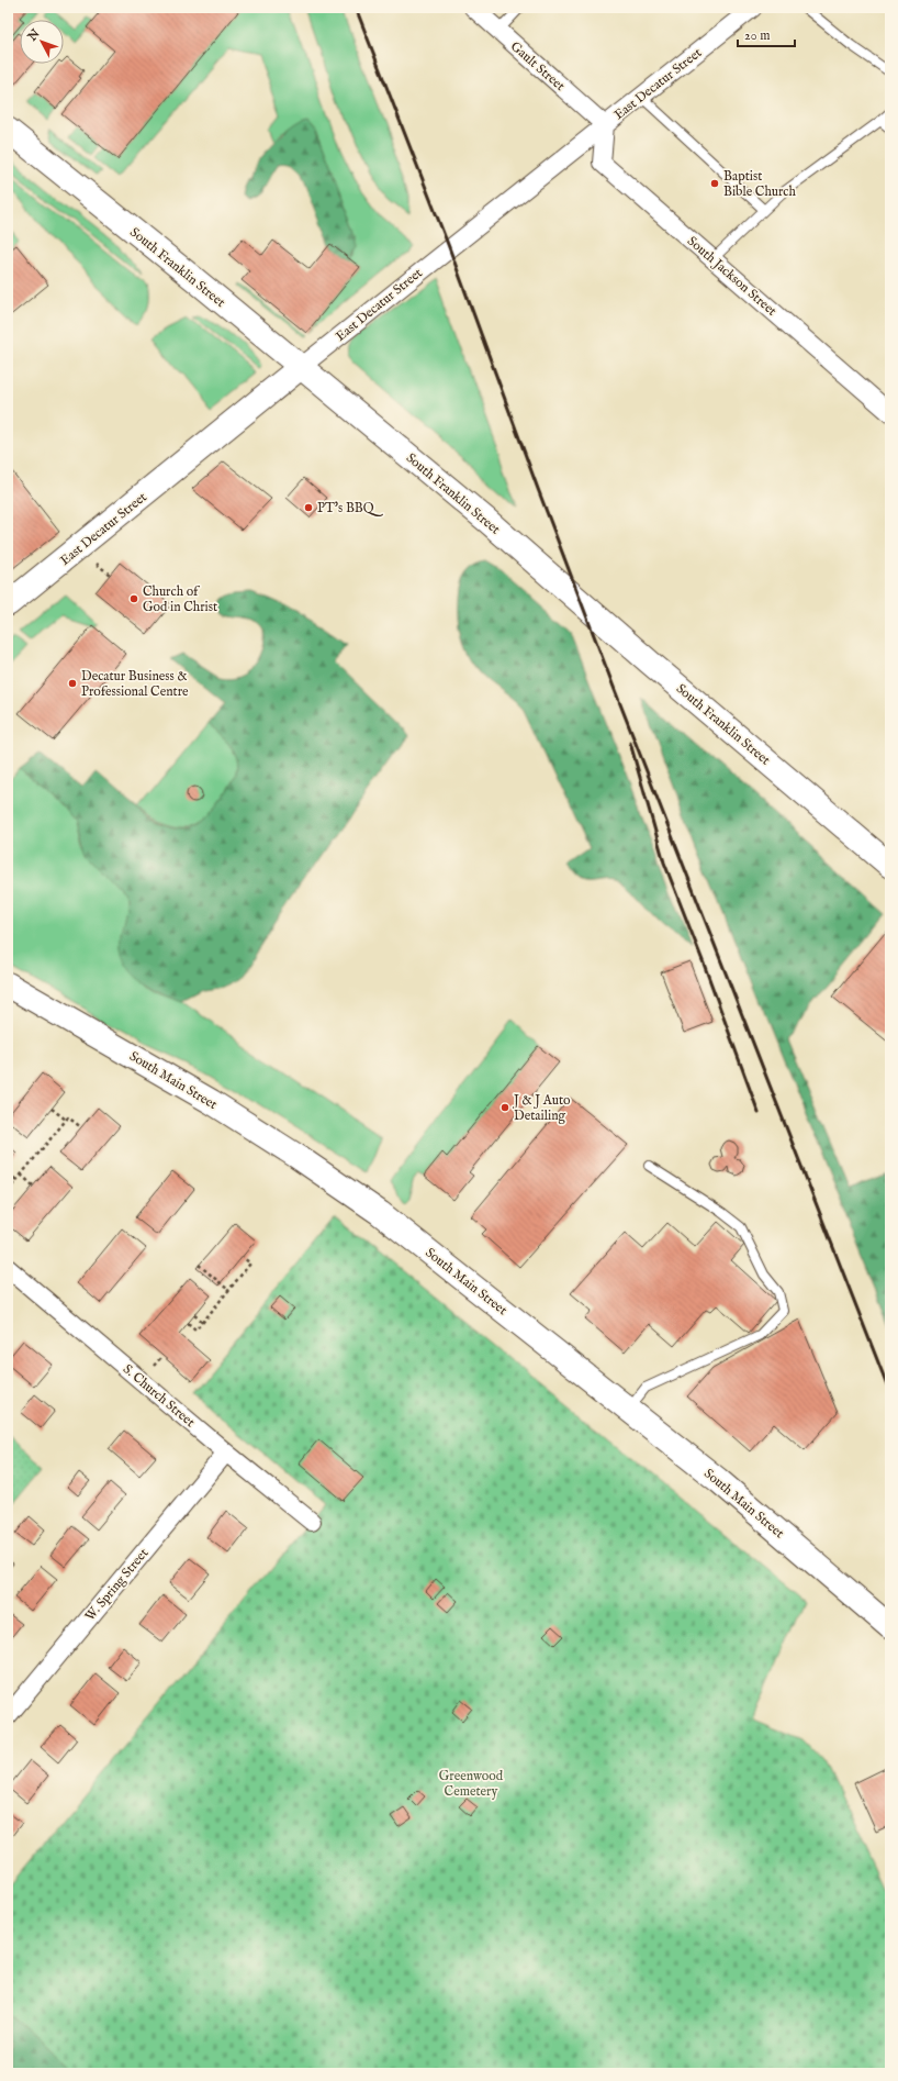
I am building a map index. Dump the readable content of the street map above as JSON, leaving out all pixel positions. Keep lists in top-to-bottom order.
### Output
{
  "streets": {
    "main road": ["East Decatur Street", "South Franklin Street", "South Main Street"],
    "street": [
      "Gault Street",
      "South Jackson Street",
      "S. Church Street",
      "W. Spring Street"
    ]
  },
  "crossings": [
    ["Gault Street", "East Decatur Street"],
    ["Gault Street", "South Jackson Street"],
    ["East Decatur Street", "South Franklin Street"],
    ["East Decatur Street", "South Jackson Street"],
    ["S. Church Street", "W. Spring Street"]
  ],
  "parks": ["Greenwood Cemetery"],
  "places": [
    "Baptist Bible Church",
    "PT's BBQ",
    "Church of God in Christ",
    "Decatur Business & Professional Centre",
    "J & J Auto Detailing"
  ],
  "scale_bar": "20 m",
  "north": "top left"
}
